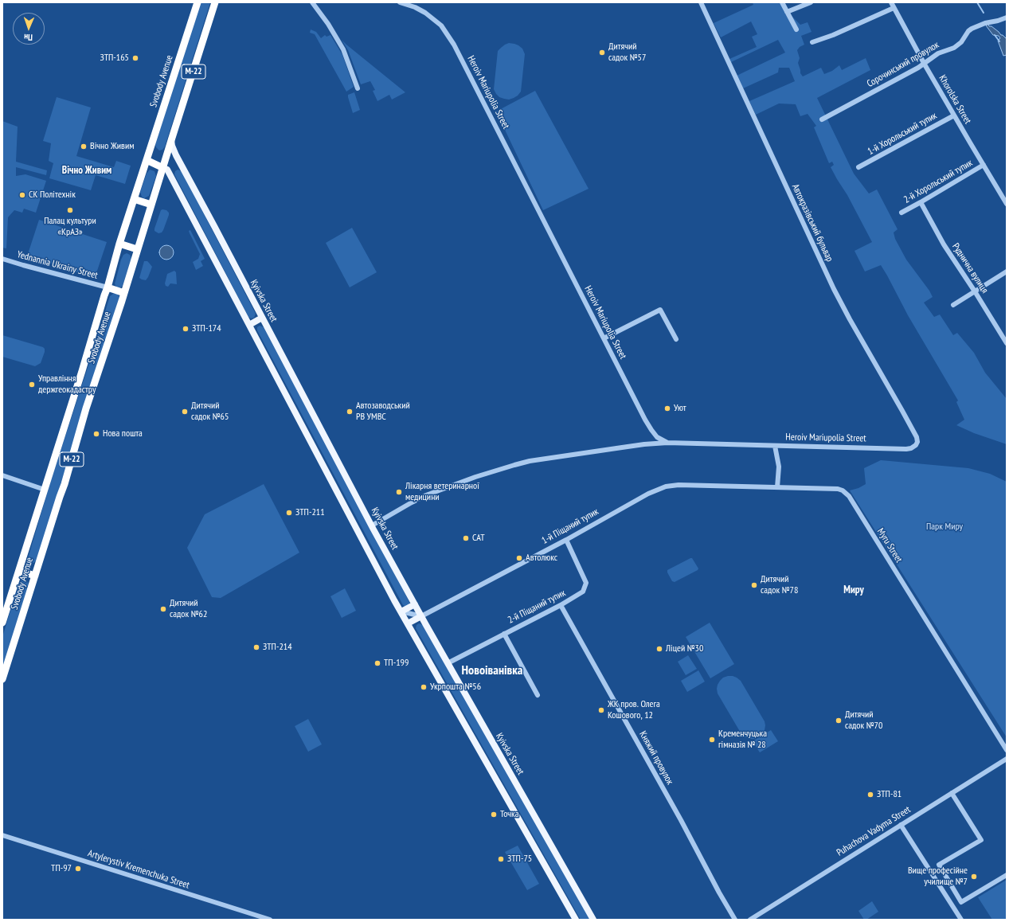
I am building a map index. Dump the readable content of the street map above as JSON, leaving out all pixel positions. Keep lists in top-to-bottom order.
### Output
{
  "streets": {
    "highway": ["М-22", "Svobody Avenue"],
    "main road": ["Kyivska Street"],
    "street": [
      "Сорочинський провулок",
      "Heroiv Mariupolia Street",
      "Khorolska Street",
      "1-й Хорольський тупик",
      "2-й Хорольський тупик",
      "Автокразівський бульвар",
      "Yednannia Ukrainy Street",
      "Руднична вулиця",
      "1-й Піщаний тупик",
      "Myru Street",
      "2-й Піщаний тупик",
      "Княжий провулок",
      "Puhachova Vadyma Street",
      "Artylerystiv Kremenchuka Street"
    ]
  },
  "crossings": [
    ["Сорочинський провулок", "Khorolska Street"],
    ["Svobody Avenue", "Yednannia Ukrainy Street"],
    ["Svobody Avenue", "Kyivska Street"],
    ["Heroiv Mariupolia Street", "Автокразівський бульвар"],
    ["Khorolska Street", "1-й Хорольський тупик"],
    ["Khorolska Street", "2-й Хорольський тупик"],
    ["2-й Хорольський тупик", "Руднична вулиця"],
    ["Kyivska Street", "1-й Піщаний тупик"],
    ["Kyivska Street", "2-й Піщаний тупик"],
    ["1-й Піщаний тупик", "Myru Street"],
    ["1-й Піщаний тупик", "2-й Піщаний тупик"],
    ["2-й Піщаний тупик", "Княжий провулок"]
  ],
  "districts": ["Вічно Живим", "Миру", "Новоіванівка"],
  "parks": ["Парк Миру"],
  "places": [
    "Дитячий садок №57",
    "ЗТП-165",
    "Вічно Живим",
    "СК Політехнік",
    "Палац культури «КрАЗ»",
    "ЗТП-174",
    "Управлiння держгеокадастру",
    "Уют",
    "Дитячий садок №65",
    "Автозаводський РВ УМВС",
    "Нова пошта",
    "Лікарня ветеринарної медицини",
    "ЗТП-211",
    "САТ",
    "Автолюкс",
    "Дитячий садок №78",
    "Дитячий садок №62",
    "ЗТП-214",
    "Ліцей №30",
    "ТП-199",
    "Укрпошта №56",
    "ЖК пров. Олега Кошового, 12",
    "Дитячий садок №70",
    "Кременчуцька гімназія № 28",
    "ЗТП-81",
    "Точка",
    "ЗТП-75",
    "ТП-97",
    "Вище професійне училище №7"
  ],
  "north": "bottom"
}
